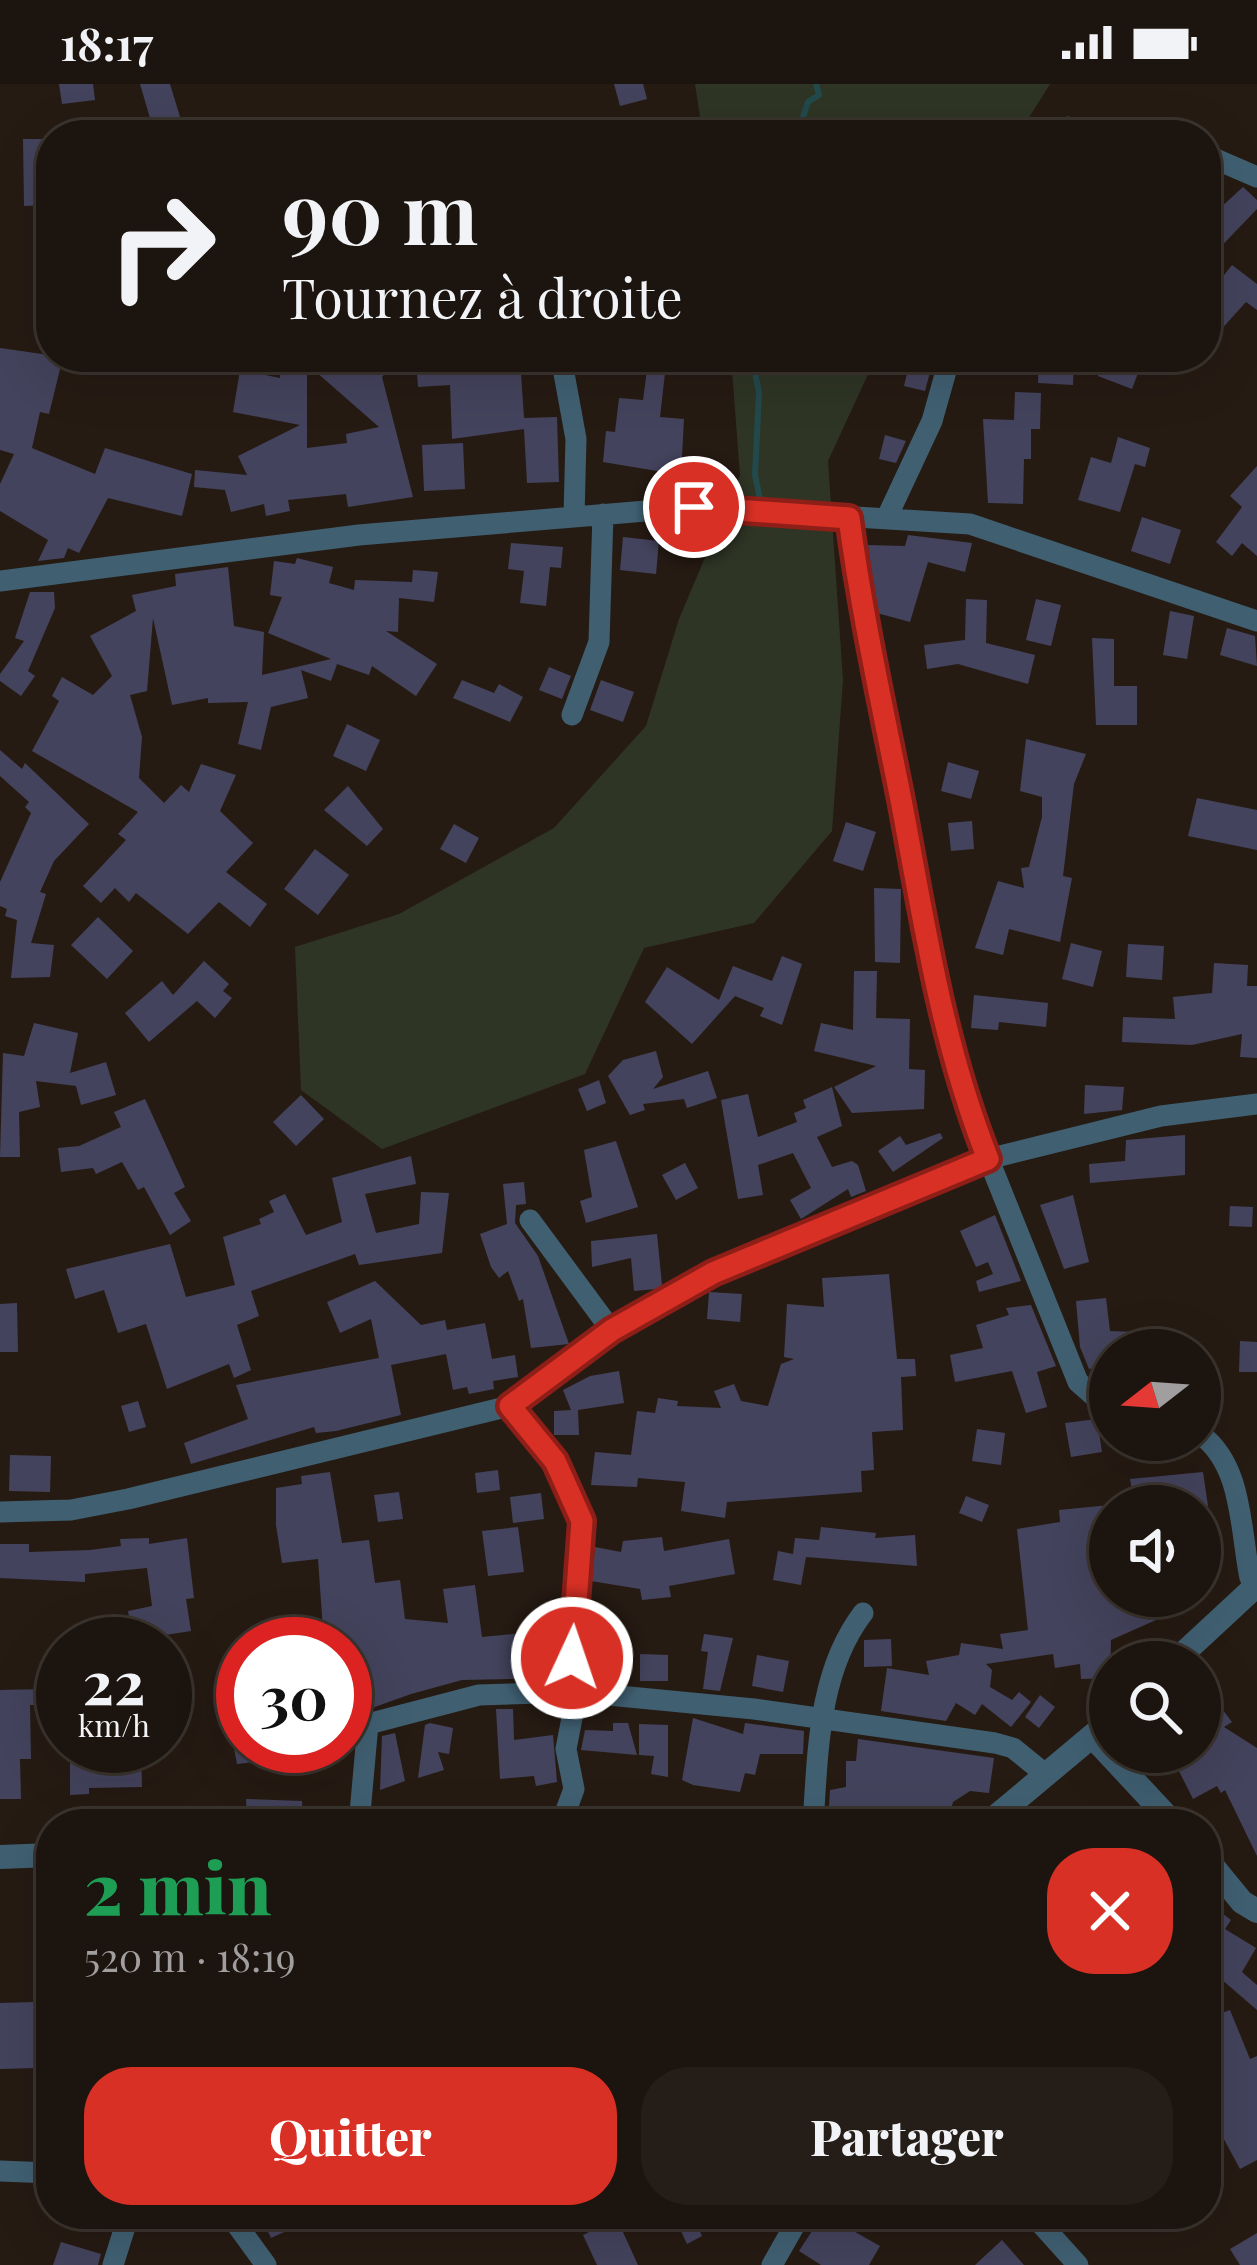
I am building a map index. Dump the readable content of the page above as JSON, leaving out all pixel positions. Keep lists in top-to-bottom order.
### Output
{
  "north": "left",
  "page": {
    "status": "18:17",
    "turn": ["90 m", "Tournez à droite"],
    "speed": "22 km/h",
    "limit": "30",
    "heading": ["2 min", "520 m · 18:19"],
    "buttons": ["Quitter", "Partager"]
  }
}
